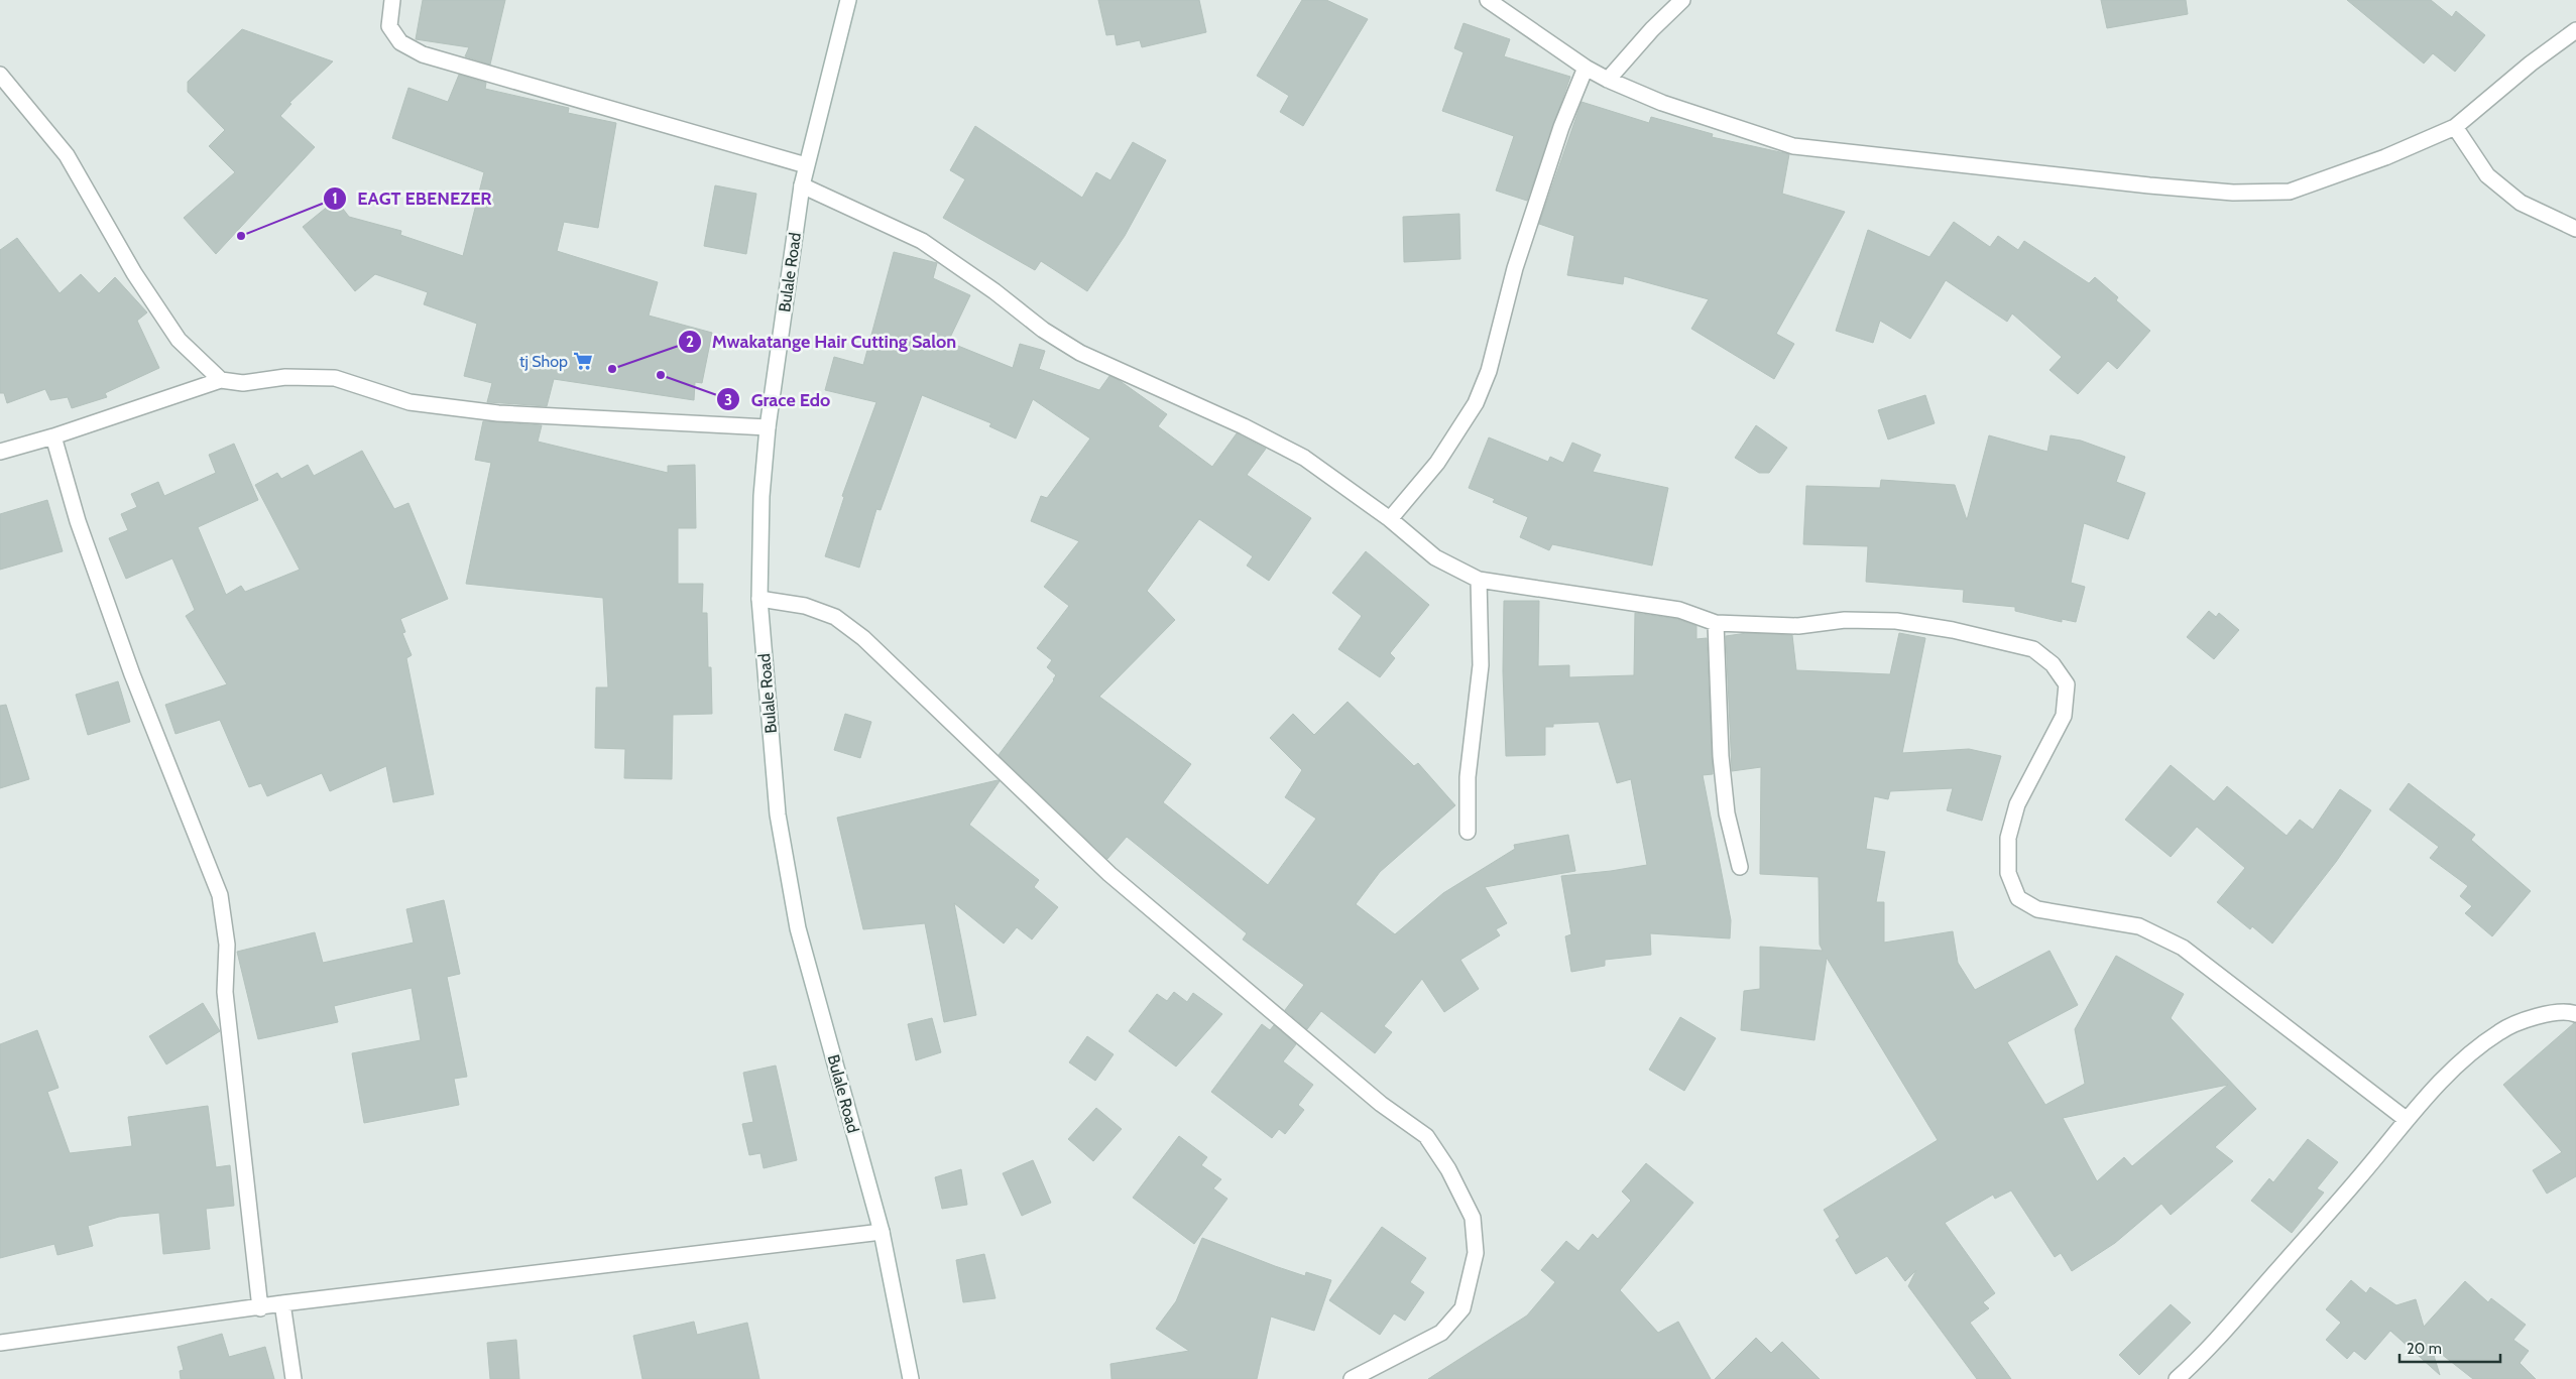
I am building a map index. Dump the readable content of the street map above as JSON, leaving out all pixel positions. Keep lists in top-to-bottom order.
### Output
{
  "streets": {
    "street": ["Bulale Road"]
  },
  "places": {
    "other": ["EAGT EBENEZER", "Mwakatange Hair Cutting Salon", "Grace Edo"],
    "supermarket": ["tj Shop"]
  },
  "scale_bar": "20 m"
}
